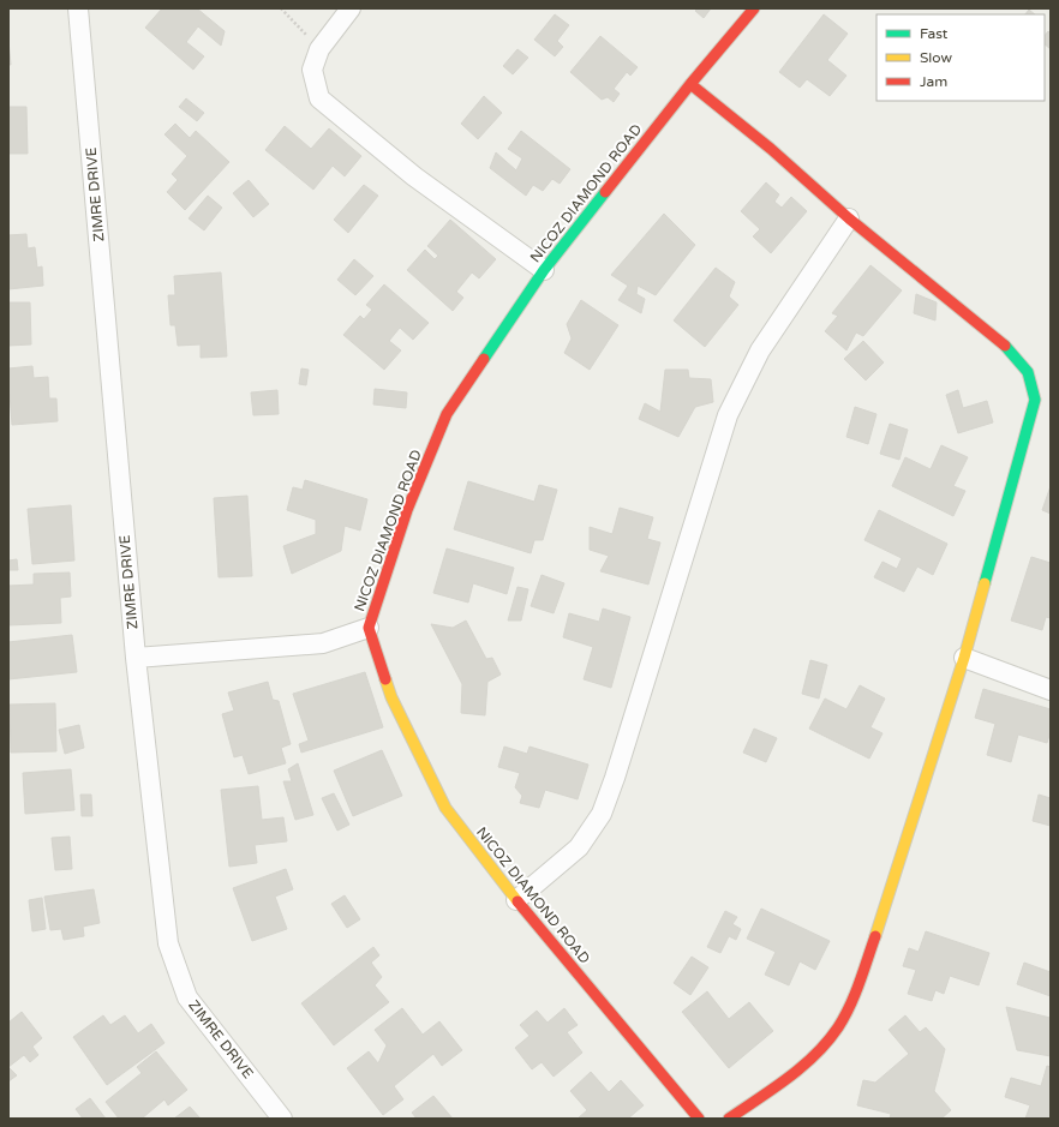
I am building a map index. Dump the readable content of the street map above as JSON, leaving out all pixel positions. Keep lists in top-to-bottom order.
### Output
{
  "streets": {
    "street": ["NICOZ DIAMOND ROAD", "ZIMRE DRIVE"]
  },
  "legend": ["Fast", "Slow", "Jam"]
}
